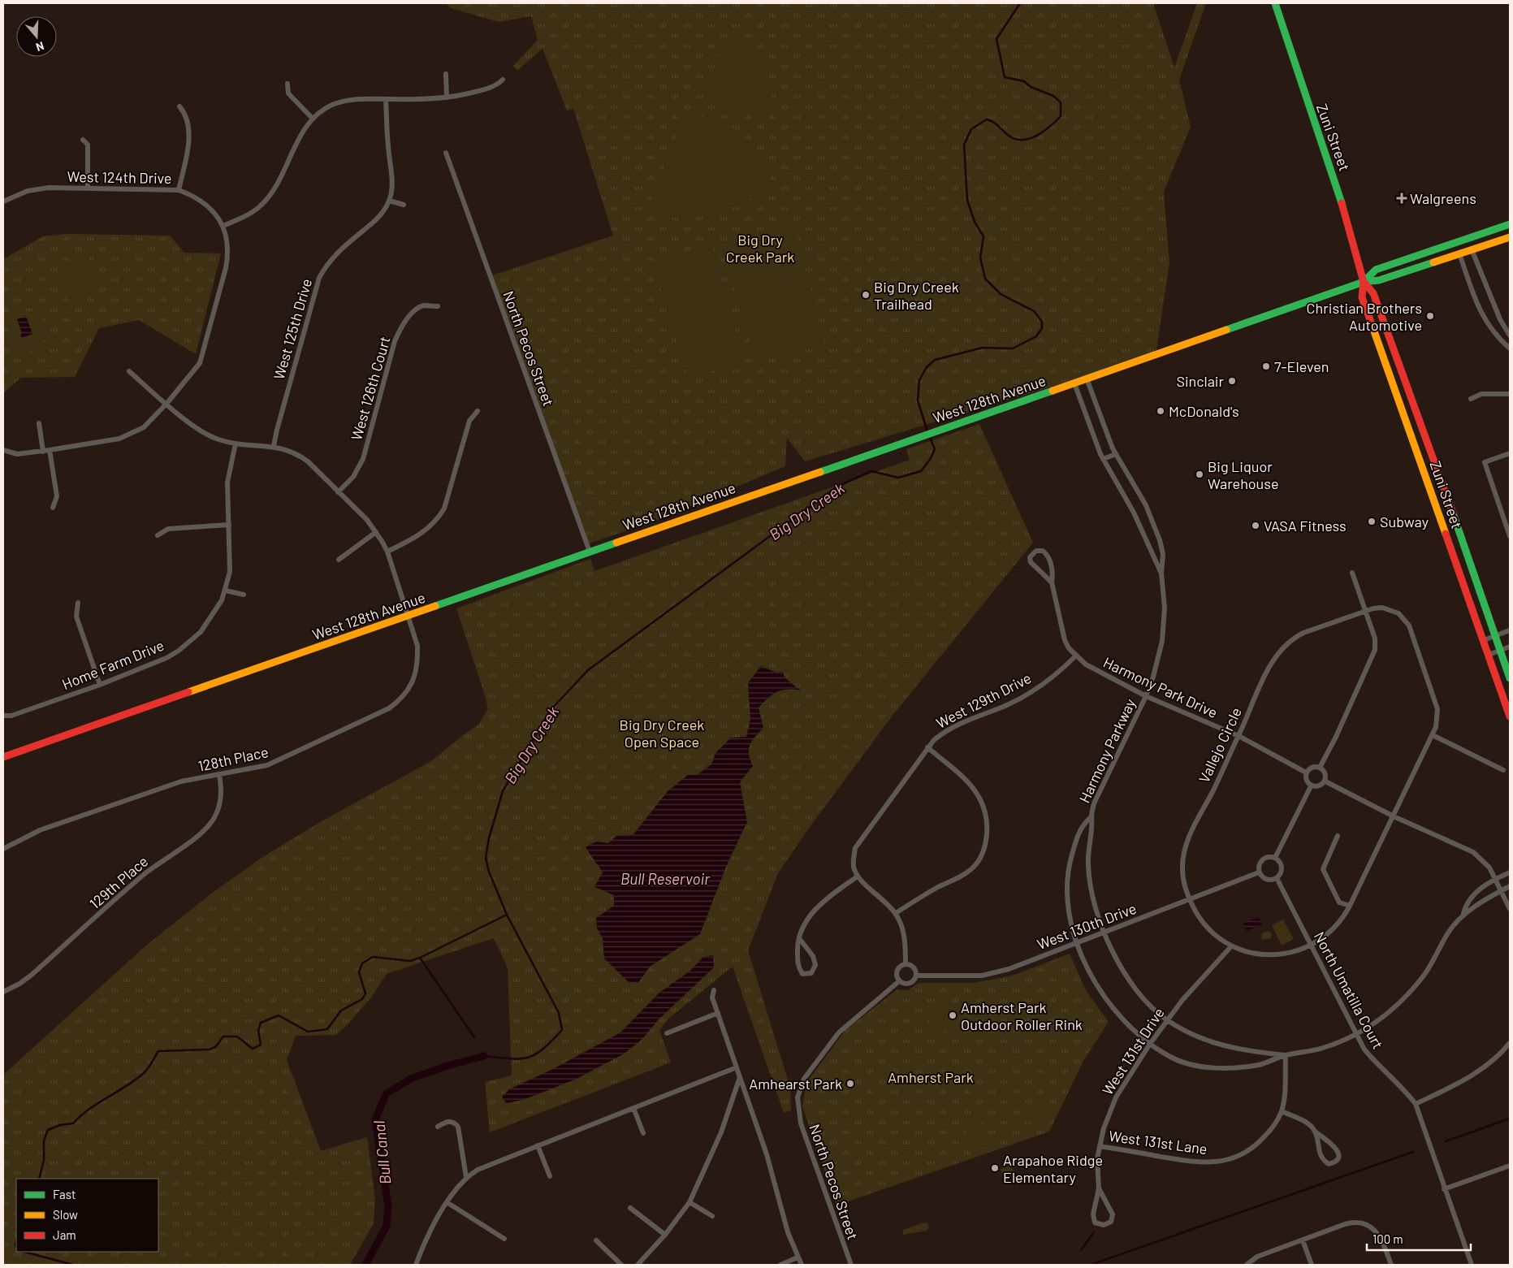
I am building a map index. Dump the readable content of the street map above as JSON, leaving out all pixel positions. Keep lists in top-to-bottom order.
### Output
{
  "streets": {
    "main road": ["Zuni Street", "West 128th Avenue"],
    "street": [
      "West 124th Drive",
      "West 125th Drive",
      "North Pecos Street",
      "West 126th Court",
      "Home Farm Drive",
      "Harmony Park Drive",
      "West 129th Drive",
      "Vallejo Circle",
      "Harmony Parkway",
      "128th Place",
      "129th Place",
      "West 130th Drive",
      "North Umatilla Court",
      "West 131st Drive",
      "West 131st Lane"
    ]
  },
  "crossings": [
    ["Zuni Street", "West 128th Avenue"],
    ["West 125th Drive", "128th Place"],
    ["North Pecos Street", "West 128th Avenue"],
    ["North Pecos Street", "West 130th Drive"],
    ["West 126th Court", "128th Place"],
    ["West 128th Avenue", "Harmony Parkway"],
    ["West 128th Avenue", "128th Place"],
    ["Home Farm Drive", "128th Place"],
    ["Harmony Park Drive", "West 129th Drive"],
    ["Harmony Park Drive", "Vallejo Circle"],
    ["Harmony Park Drive", "Harmony Parkway"],
    ["Vallejo Circle", "West 130th Drive"],
    ["Vallejo Circle", "North Umatilla Court"],
    ["Vallejo Circle", "West 131st Drive"],
    ["Harmony Parkway", "West 130th Drive"],
    ["Harmony Parkway", "North Umatilla Court"],
    ["Harmony Parkway", "West 131st Drive"],
    ["Harmony Parkway", "West 131st Lane"],
    ["128th Place", "129th Place"],
    ["West 130th Drive", "North Umatilla Court"],
    ["West 131st Drive", "West 131st Lane"]
  ],
  "water": ["Big Dry Creek", "Bull Reservoir", "Bull Canal"],
  "parks": ["Big Dry Creek Park", "Big Dry Creek Open Space", "Amherst Park"],
  "places": {
    "health": ["Walgreens"],
    "other": [
      "Big Dry Creek Trailhead",
      "Christian Brothers Automotive",
      "7-Eleven",
      "Sinclair",
      "McDonald's",
      "Big Liquor Warehouse",
      "Subway",
      "VASA Fitness",
      "Amherst Park Outdoor Roller Rink",
      "Amhearst Park",
      "Arapahoe Ridge Elementary"
    ]
  },
  "legend": ["Fast", "Slow", "Jam"],
  "scale_bar": "100 m",
  "north": "bottom"
}
